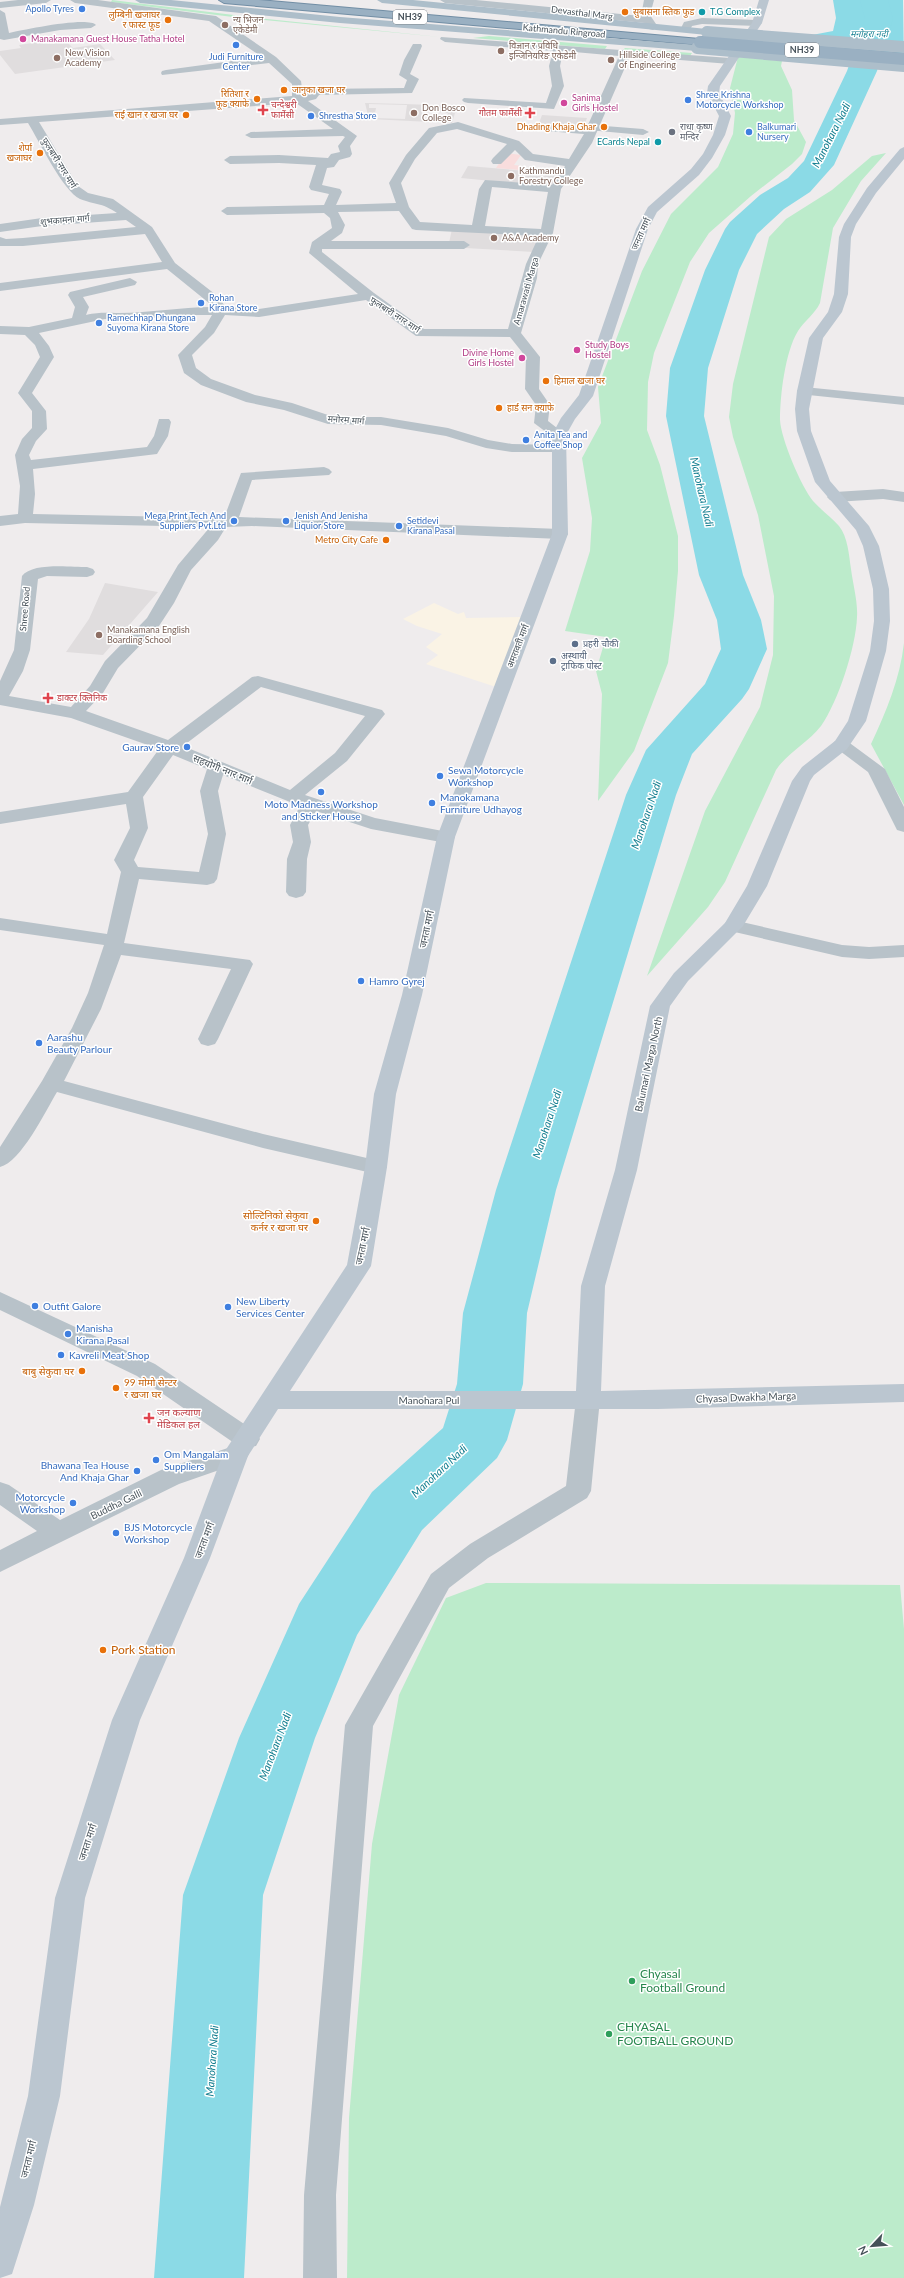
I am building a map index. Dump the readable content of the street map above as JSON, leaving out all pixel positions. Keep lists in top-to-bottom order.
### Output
{
  "streets": {
    "highway": ["NH39", "Kathmandu Ringroad"],
    "main road": [
      "जनता मार्ग",
      "अमरावती मार्ग",
      "Balumari Marga North",
      "Chyasa Dwakha Marga",
      "Manohara Pul"
    ],
    "street": [
      "Devasthal Marg",
      "फुलबारी नगर मार्ग",
      "शुभकामना मार्ग",
      "Amarawati Marga",
      "मनोरम मार्ग",
      "Shree Road",
      "सहयोगी नगर मार्ग",
      "Buddha Galli"
    ]
  },
  "crossings": [
    ["फुलबारी नगर मार्ग", "शुभकामना मार्ग"],
    ["फुलबारी नगर मार्ग", "Amarawati Marga"],
    ["फुलबारी नगर मार्ग", "मनोरम मार्ग"],
    ["जनता मार्ग", "Amarawati Marga"],
    ["जनता मार्ग", "मनोरम मार्ग"],
    ["जनता मार्ग", "अमरावती मार्ग"],
    ["जनता मार्ग", "सहयोगी नगर मार्ग"],
    ["जनता मार्ग", "Manohara Pul"],
    ["जनता मार्ग", "Buddha Galli"],
    ["Amarawati Marga", "मनोरम मार्ग"],
    ["Amarawati Marga", "अमरावती मार्ग"],
    ["मनोरम मार्ग", "अमरावती मार्ग"],
    ["अमरावती मार्ग", "सहयोगी नगर मार्ग"],
    ["Balumari Marga North", "Chyasa Dwakha Marga"],
    ["Balumari Marga North", "Manohara Pul"],
    ["Chyasa Dwakha Marga", "Manohara Pul"]
  ],
  "water": ["मनोहरा नदी", "Manohara Nadi"],
  "places": {
    "other": [
      "Apollo Tyres",
      "सुबासना स्तिक फुड",
      "T.G Complex",
      "लुम्बिनी खजाघर र फास्ट फूड",
      "न्यू भिजन एकेडेमी",
      "Manakamana Guest House Tatha Hotel",
      "Judi Furniture Center",
      "विज्ञान र प्रविधि इन्जिनियरिङ एकेडेमी",
      "New Vision Academy",
      "Hillside College of Engineering",
      "जानुका खजा घर",
      "रितिशा र फूड क्याफे",
      "Shree Krishna Motorcycle Workshop",
      "Sanima Girls Hostel",
      "Don Bosco College",
      "राई खान र खजा घर",
      "Shrestha Store",
      "Dhading Khaja Ghar",
      "राधा कृष्ण मन्दिर",
      "Balkumari Nursery",
      "ECards Nepal",
      "शेर्पा खजाघर",
      "Kathmandu Forestry College",
      "A&A Academy",
      "Rohan Kirana Store",
      "Ramechhap Dhungana Suyoma Kirana Store",
      "Study Boys Hostel",
      "Divine Home Girls Hostel",
      "हिमाल खजा घर",
      "हार्ड सन क्याफे",
      "Anita Tea and Coffee Shop",
      "Mega Print Tech And Suppliers Pvt.Ltd",
      "Jenish And Jenisha Liquior Store",
      "Setidevi Kirana Pasal",
      "Metro City Cafe",
      "Manakamana English Boarding School",
      "प्रहरी चौकी",
      "अस्थायी ट्राफिक पोस्ट",
      "Gaurav Store",
      "Sewa Motorcycle Workshop",
      "Moto Madness Workshop and Sticker House",
      "Manokamana Furniture Udhayog",
      "Hamro Gyrej",
      "Aarashu Beauty Parlour",
      "सोल्टिनिको सेकुवा कर्नर र खजा घर",
      "Outfit Galore",
      "New Liberty Services Center",
      "Manisha Kirana Pasal",
      "Kavreli Meat Shop",
      "बाबु सेकुवा घर",
      "99 मोमो सेन्टर र खजा घर",
      "Om Mangalam Suppliers",
      "Bhawana Tea House And Khaja Ghar",
      "Motorcycle Workshop",
      "BJS Motorcycle Workshop",
      "Pork Station",
      "Chyasal Football Ground",
      "CHYASAL FOOTBALL GROUND"
    ],
    "health": [
      "चन्देश्वरी फार्मेसी",
      "गौतम फार्मेसी",
      "डाक्टर क्लिनिक",
      "जन कल्याण मेडिकल हल"
    ]
  },
  "north": "bottom left"
}
